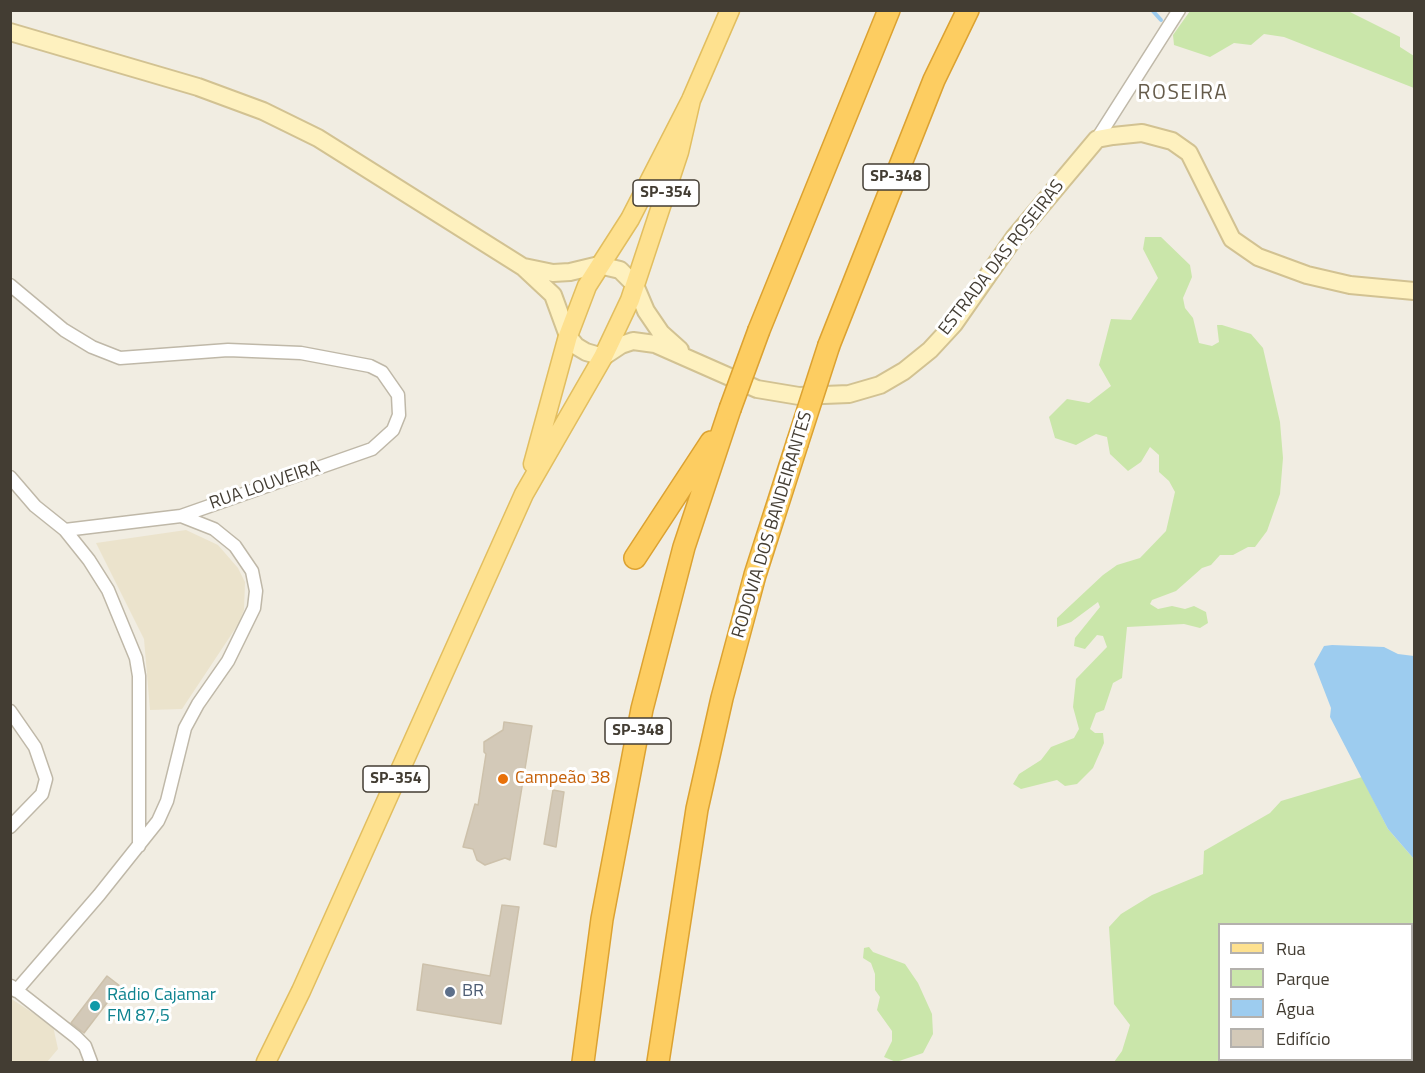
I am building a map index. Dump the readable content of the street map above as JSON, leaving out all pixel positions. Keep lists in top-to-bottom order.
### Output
{
  "streets": {
    "highway": ["SP-348", "RODOVIA DOS BANDEIRANTES"],
    "main road": ["SP-354"],
    "street": ["ESTRADA DAS ROSEIRAS", "RUA LOUVEIRA"]
  },
  "crossings": [
    ["SP-354", "ESTRADA DAS ROSEIRAS"]
  ],
  "districts": ["ROSEIRA"],
  "places": ["Campeão 38", "BR", "Rádio Cajamar FM 87,5"],
  "legend": [
    "Rua",
    "Parque",
    "Água",
    "Edifício"
  ]
}
